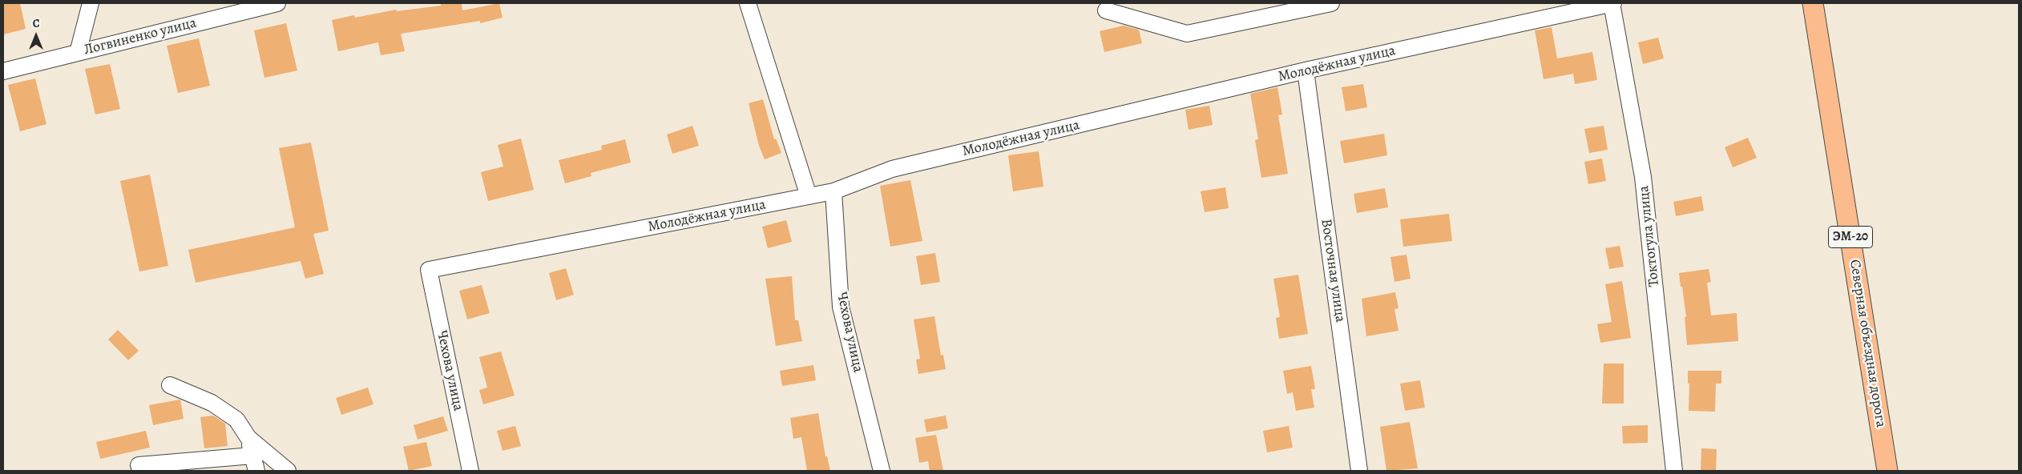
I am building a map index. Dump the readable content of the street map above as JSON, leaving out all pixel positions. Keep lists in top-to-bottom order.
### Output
{
  "streets": {
    "main road": ["ЭМ-20", "Северная объездная дорога"],
    "street": [
      "Логвиненко улица",
      "Молодёжная улица",
      "Токтогула улица",
      "Восточная улица",
      "Чехова улица"
    ]
  },
  "crossings": [
    ["Молодёжная улица", "Токтогула улица"],
    ["Молодёжная улица", "Восточная улица"],
    ["Молодёжная улица", "Чехова улица"]
  ],
  "north": "top"
}
